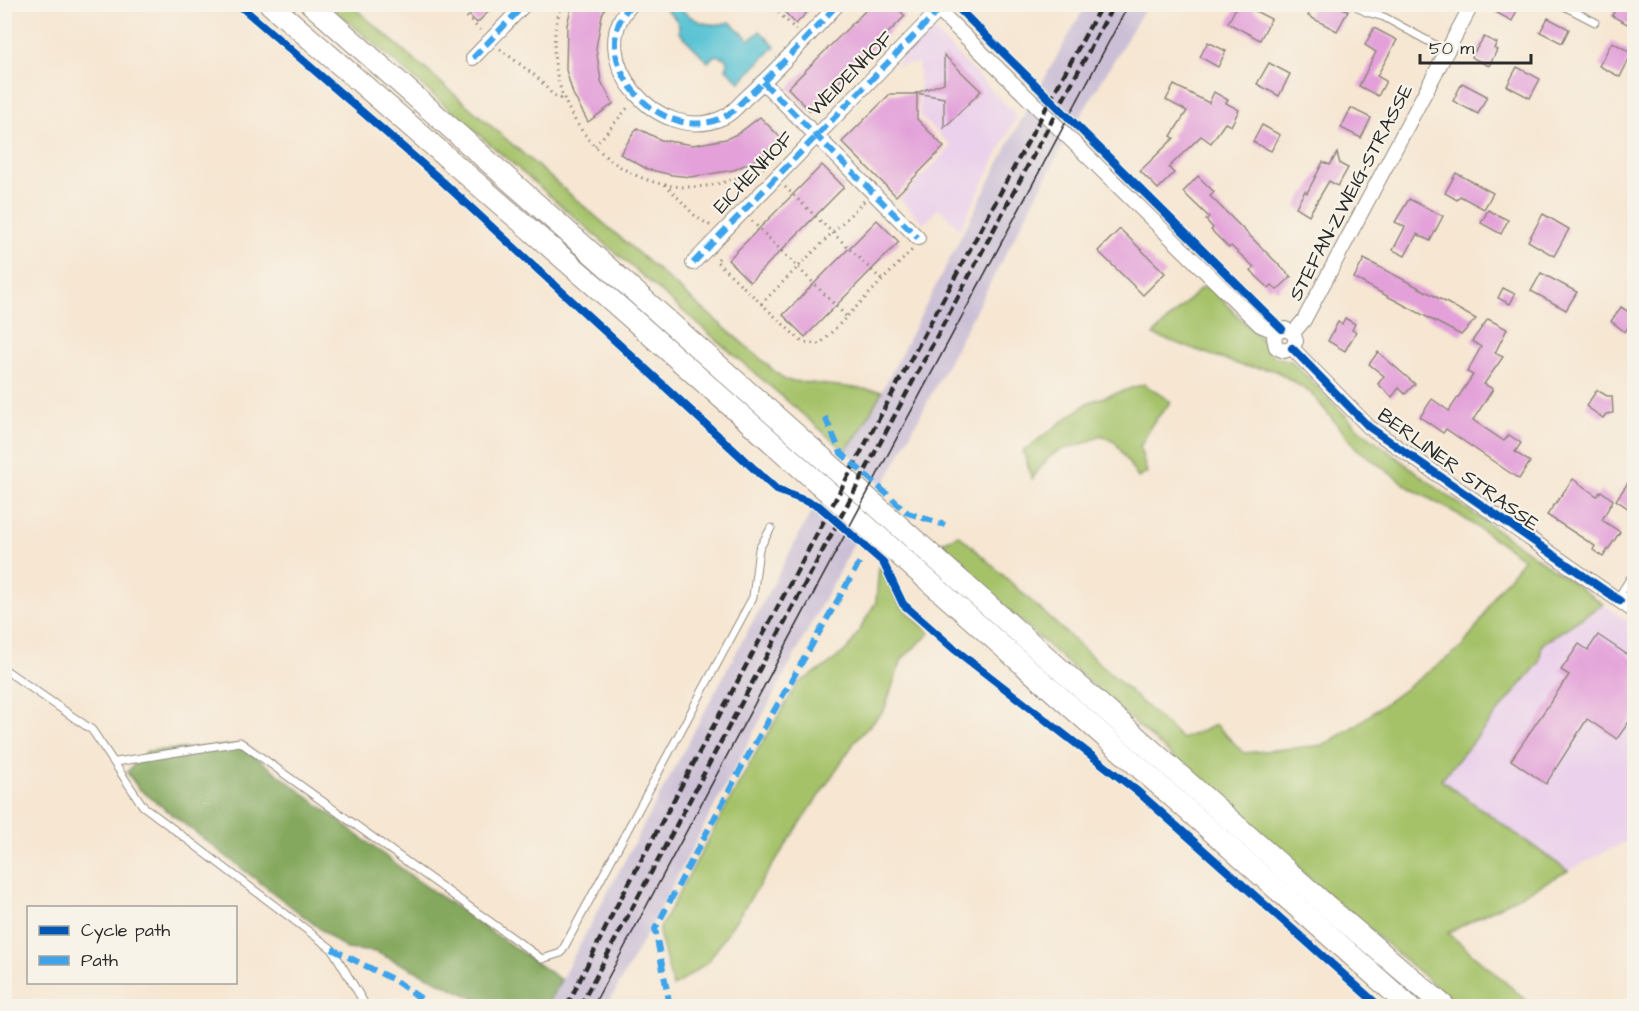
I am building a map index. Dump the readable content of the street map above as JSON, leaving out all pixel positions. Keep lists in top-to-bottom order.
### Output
{
  "streets": {
    "street": [
      "WEIDENHOF",
      "EICHENHOF",
      "STEFAN-ZWEIG-STRASSE",
      "BERLINER STRASSE"
    ]
  },
  "crossings": [
    ["WEIDENHOF", "EICHENHOF"],
    ["WEIDENHOF", "BERLINER STRASSE"],
    ["STEFAN-ZWEIG-STRASSE", "BERLINER STRASSE"]
  ],
  "legend": ["Cycle path", "Path"],
  "scale_bar": "50 m"
}
